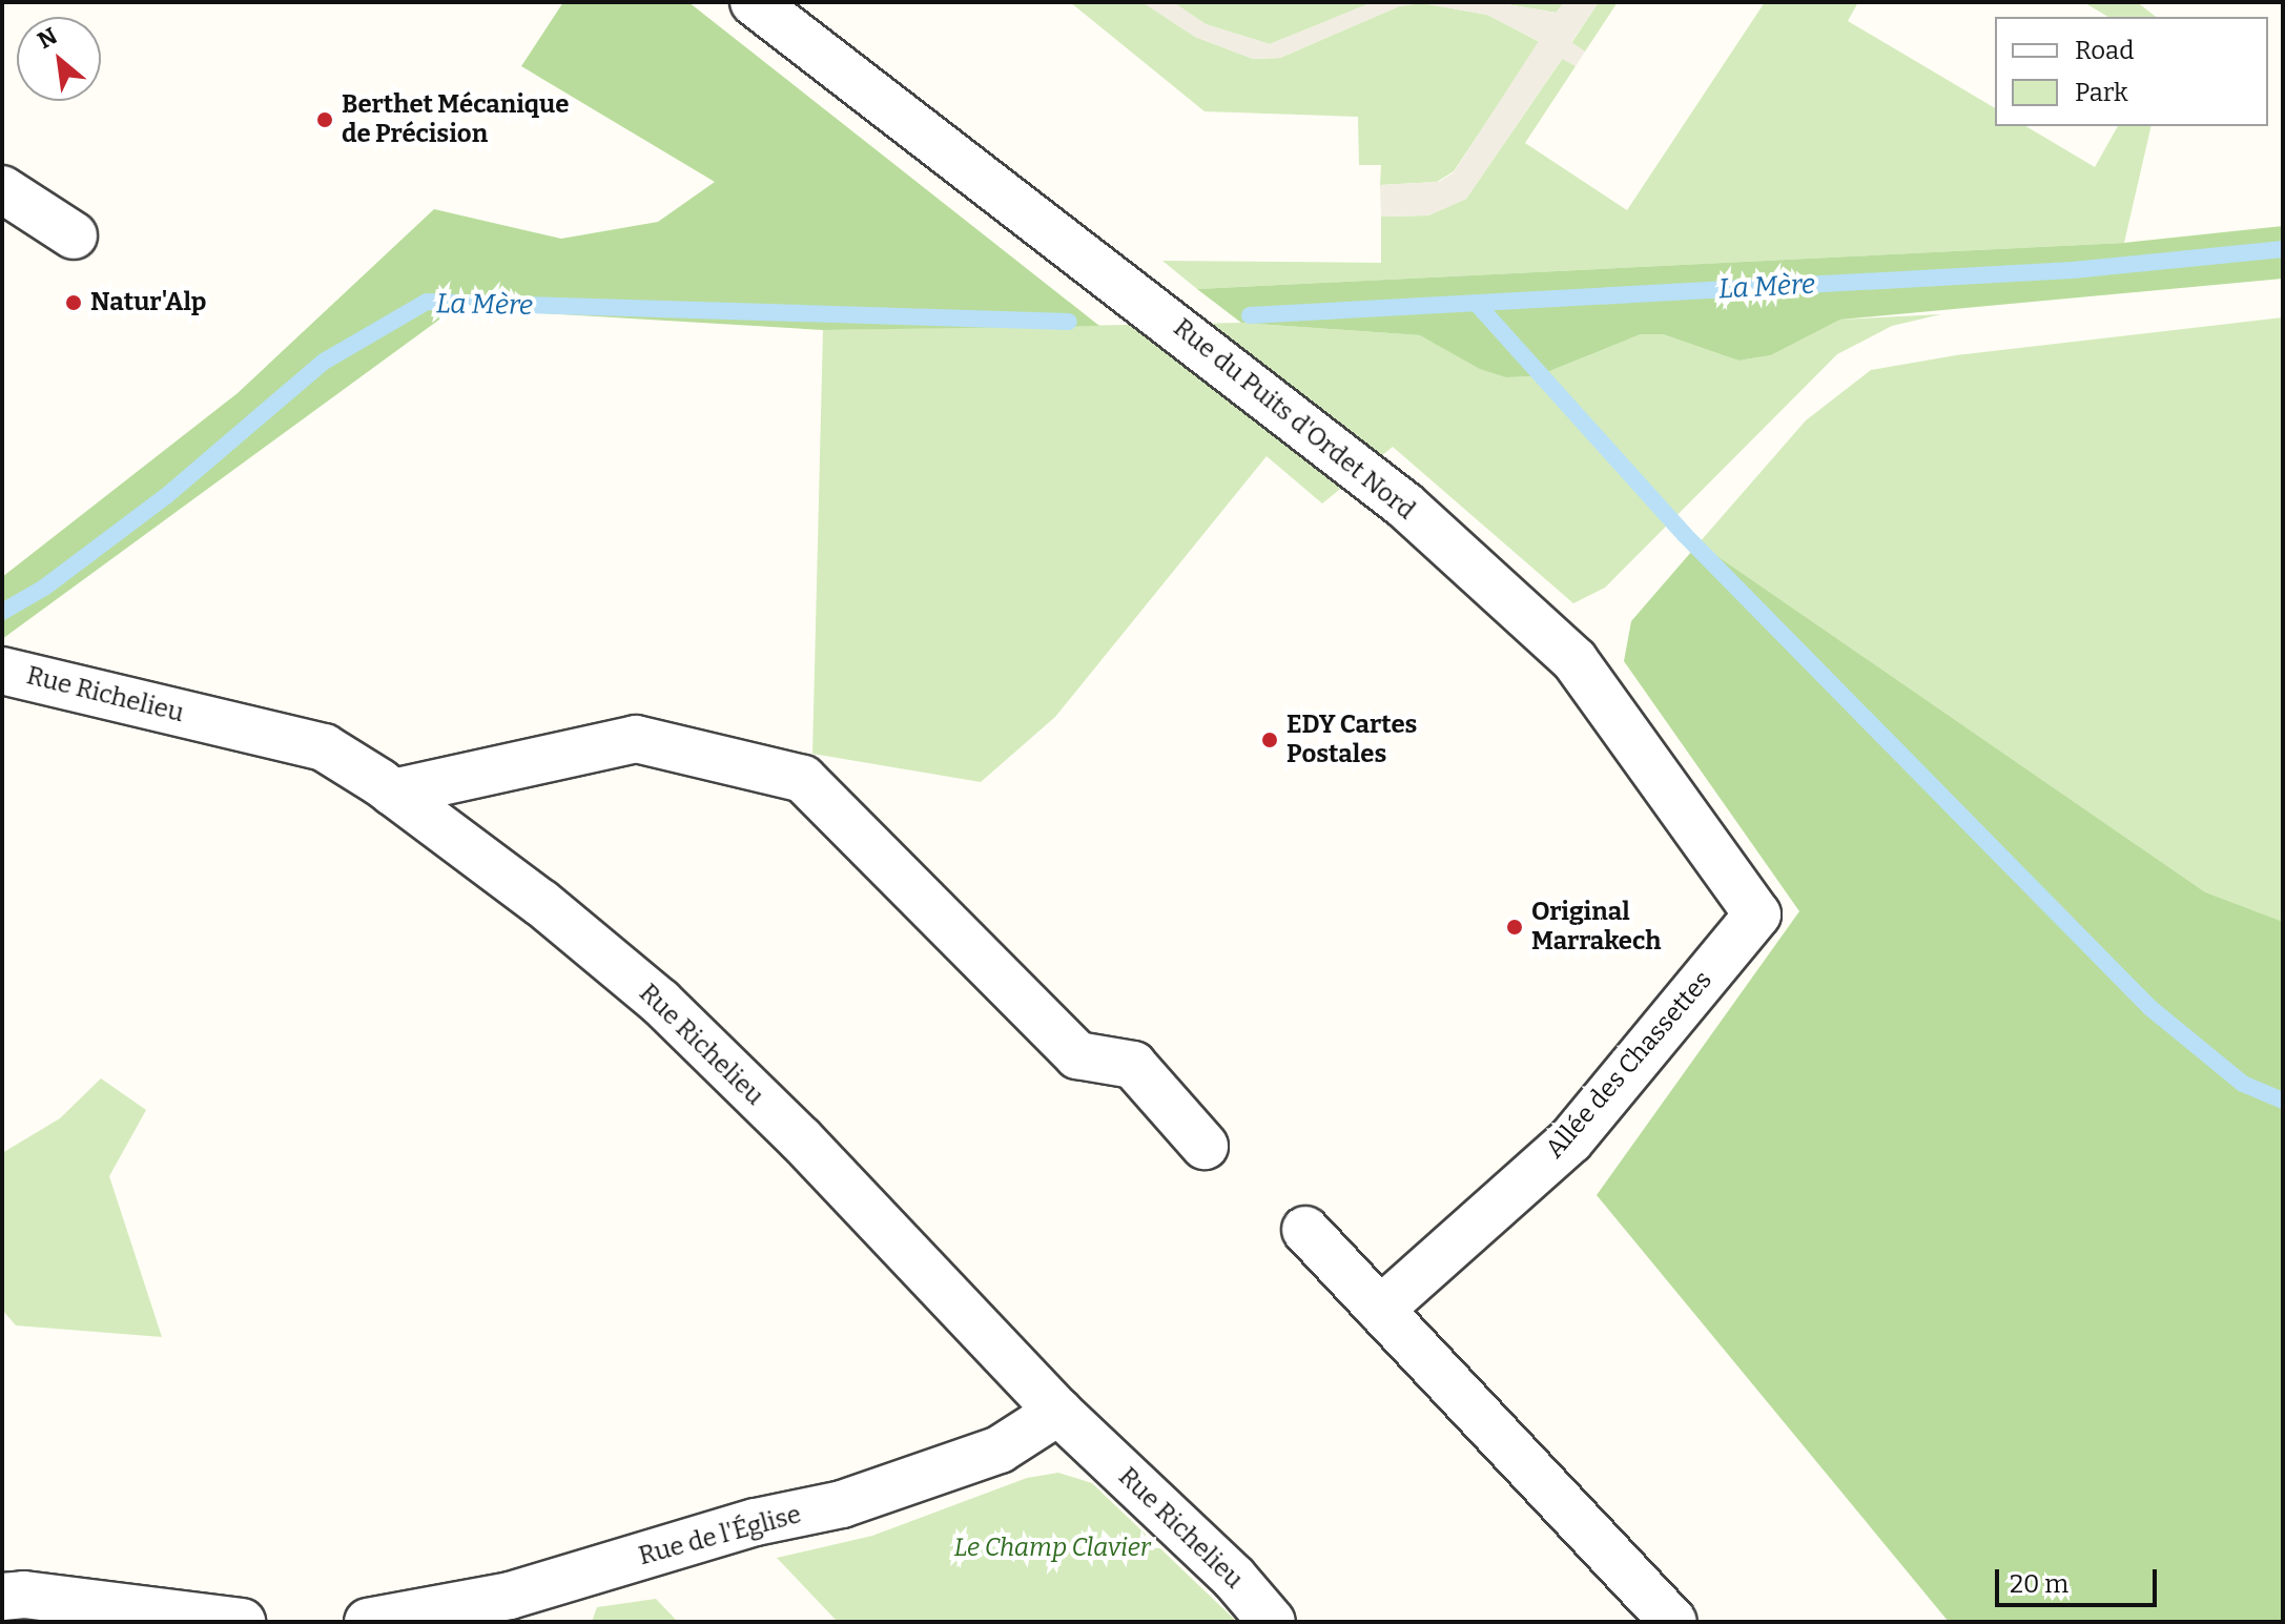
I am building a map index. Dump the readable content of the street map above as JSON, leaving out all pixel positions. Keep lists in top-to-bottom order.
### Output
{
  "streets": {
    "street": [
      "Rue du Puits d'Ordet Nord",
      "Rue Richelieu",
      "Allée des Chassettes",
      "Rue de l'Église"
    ]
  },
  "crossings": [
    ["Rue du Puits d'Ordet Nord", "Allée des Chassettes"],
    ["Rue Richelieu", "Rue de l'Église"]
  ],
  "water": ["La Mère"],
  "parks": ["Le Champ Clavier"],
  "places": [
    "Berthet Mécanique de Précision",
    "Natur'Alp",
    "EDY Cartes Postales",
    "Original Marrakech"
  ],
  "legend": ["Road", "Park"],
  "scale_bar": "20 m",
  "north": "top left"
}
